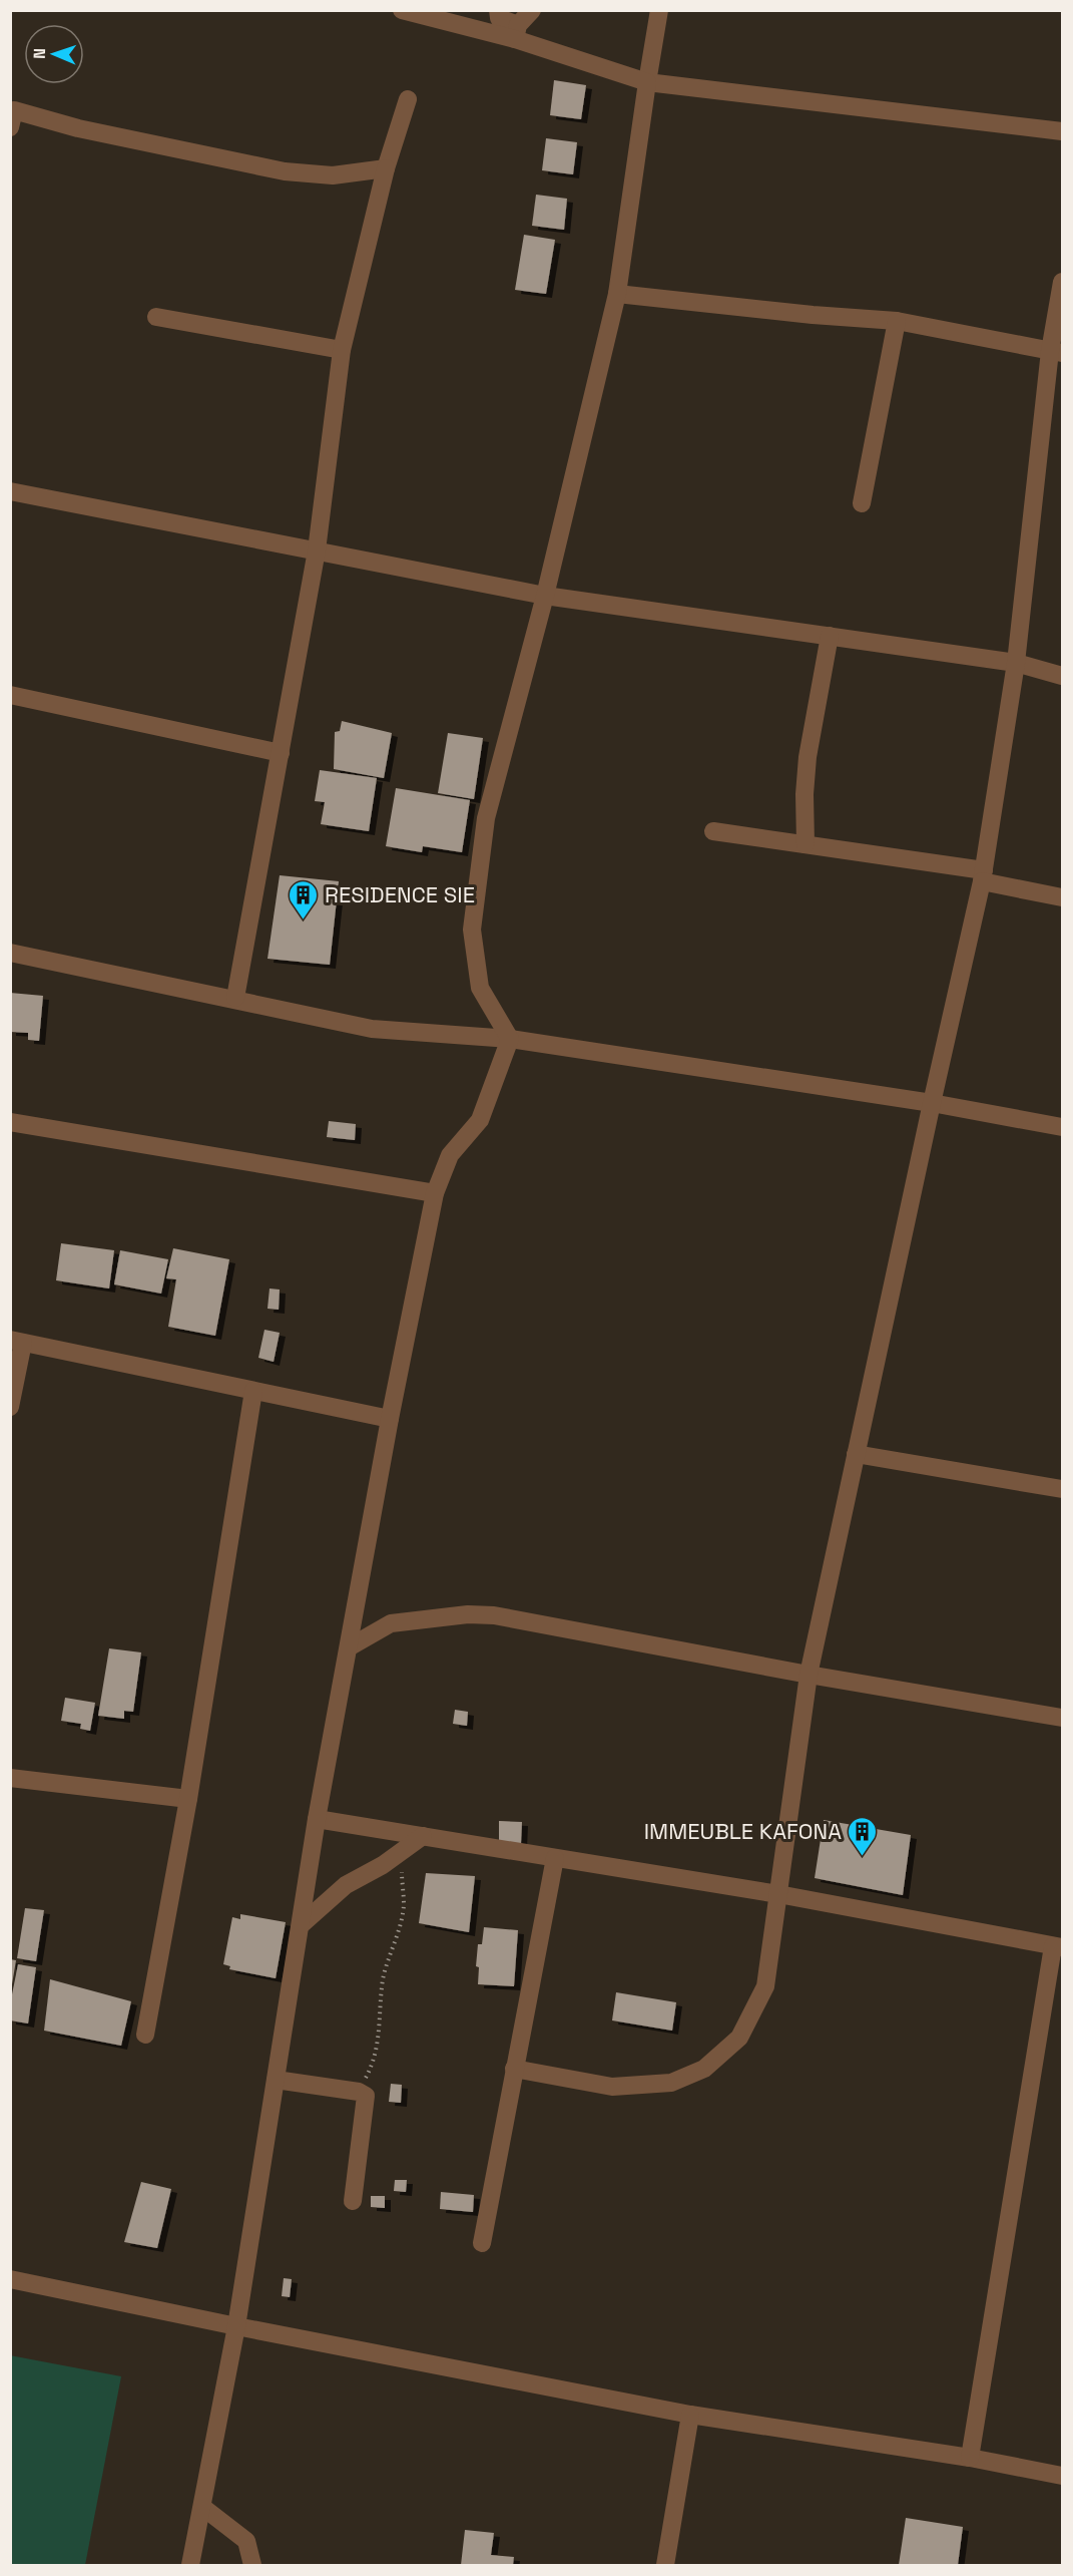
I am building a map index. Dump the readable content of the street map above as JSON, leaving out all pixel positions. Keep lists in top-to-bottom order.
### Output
{
  "places": {
    "building": ["RESIDENCE SIE", "IMMEUBLE KAFONA"]
  },
  "north": "left"
}
